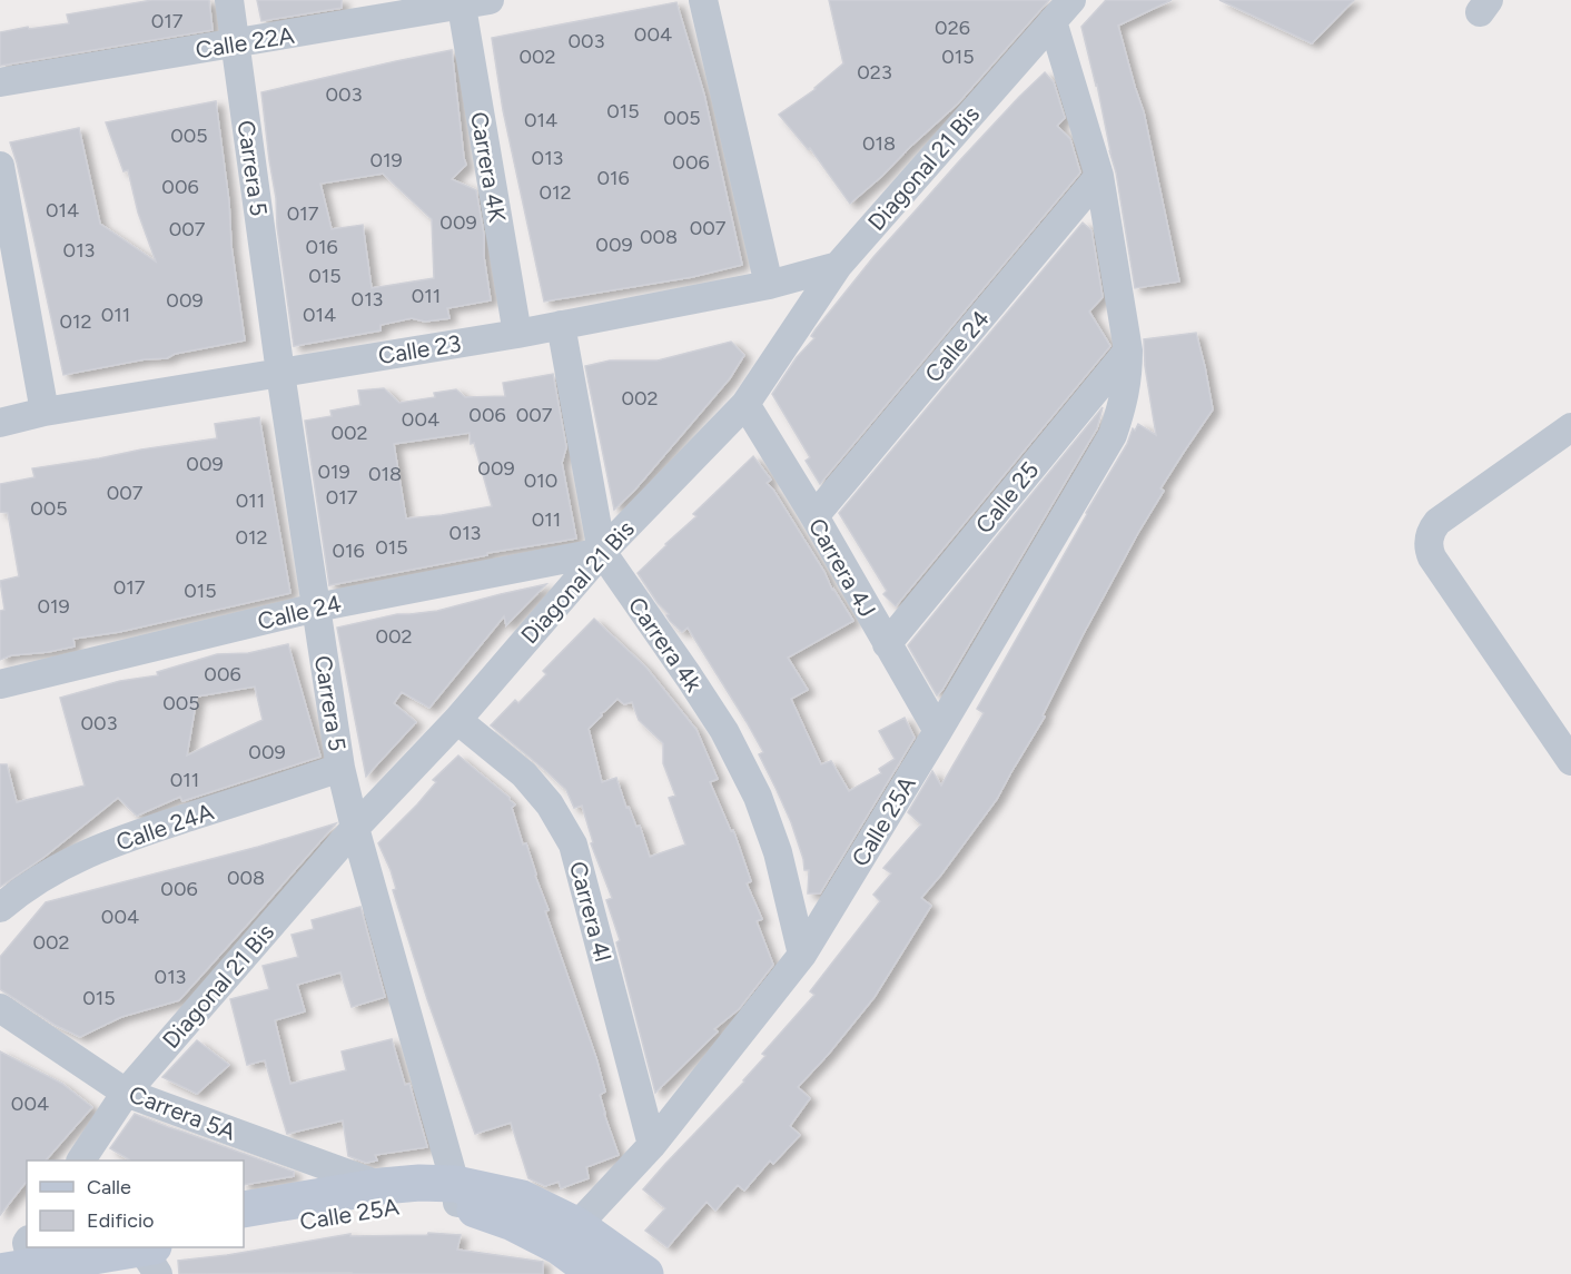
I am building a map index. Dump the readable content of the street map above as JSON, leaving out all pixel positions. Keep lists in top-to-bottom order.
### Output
{
  "streets": {
    "street": [
      "Calle 22A",
      "Carrera 4K",
      "Carrera 5",
      "Diagonal 21 Bis",
      "Calle 24",
      "Calle 23",
      "Calle 25",
      "Carrera 4J",
      "Carrera 4k",
      "Calle 25A",
      "Calle 24A",
      "Carrera 4l",
      "Carrera 5A"
    ]
  },
  "crossings": [
    ["Calle 22A", "Carrera 4K"],
    ["Calle 22A", "Carrera 5"],
    ["Carrera 4K", "Calle 23"],
    ["Carrera 5", "Diagonal 21 Bis"],
    ["Carrera 5", "Calle 24"],
    ["Carrera 5", "Calle 23"],
    ["Carrera 5", "Calle 25A"],
    ["Carrera 5", "Calle 24A"],
    ["Diagonal 21 Bis", "Calle 24"],
    ["Diagonal 21 Bis", "Calle 23"],
    ["Diagonal 21 Bis", "Carrera 4J"],
    ["Diagonal 21 Bis", "Carrera 4k"],
    ["Diagonal 21 Bis", "Calle 25A"],
    ["Diagonal 21 Bis", "Carrera 4l"],
    ["Diagonal 21 Bis", "Carrera 5A"],
    ["Calle 24", "Carrera 4J"],
    ["Calle 24", "Carrera 4k"],
    ["Calle 24", "Calle 25A"],
    ["Calle 23", "Carrera 4k"],
    ["Calle 25", "Carrera 4J"],
    ["Calle 25", "Calle 25A"],
    ["Carrera 4J", "Calle 25A"],
    ["Carrera 4k", "Calle 25A"],
    ["Calle 25A", "Carrera 4l"],
    ["Calle 25A", "Carrera 5A"]
  ],
  "house_numbers": [
    "017",
    "026",
    "004",
    "003",
    "002",
    "015",
    "023",
    "003",
    "015",
    "005",
    "014",
    "005",
    "018",
    "013",
    "019",
    "006",
    "016",
    "006",
    "012",
    "014",
    "017",
    "009",
    "007",
    "007",
    "008",
    "009",
    "016",
    "013",
    "015",
    "011",
    "013",
    "009",
    "011",
    "014",
    "012",
    "002",
    "006",
    "007",
    "004",
    "002",
    "009",
    "009",
    "019",
    "018",
    "010",
    "007",
    "017",
    "011",
    "005",
    "011",
    "013",
    "012",
    "015",
    "016",
    "017",
    "015",
    "019",
    "002",
    "006",
    "005",
    "003",
    "009",
    "011",
    "008",
    "006",
    "004",
    "002",
    "013",
    "015",
    "004"
  ],
  "legend": ["Calle", "Edificio"]
}
